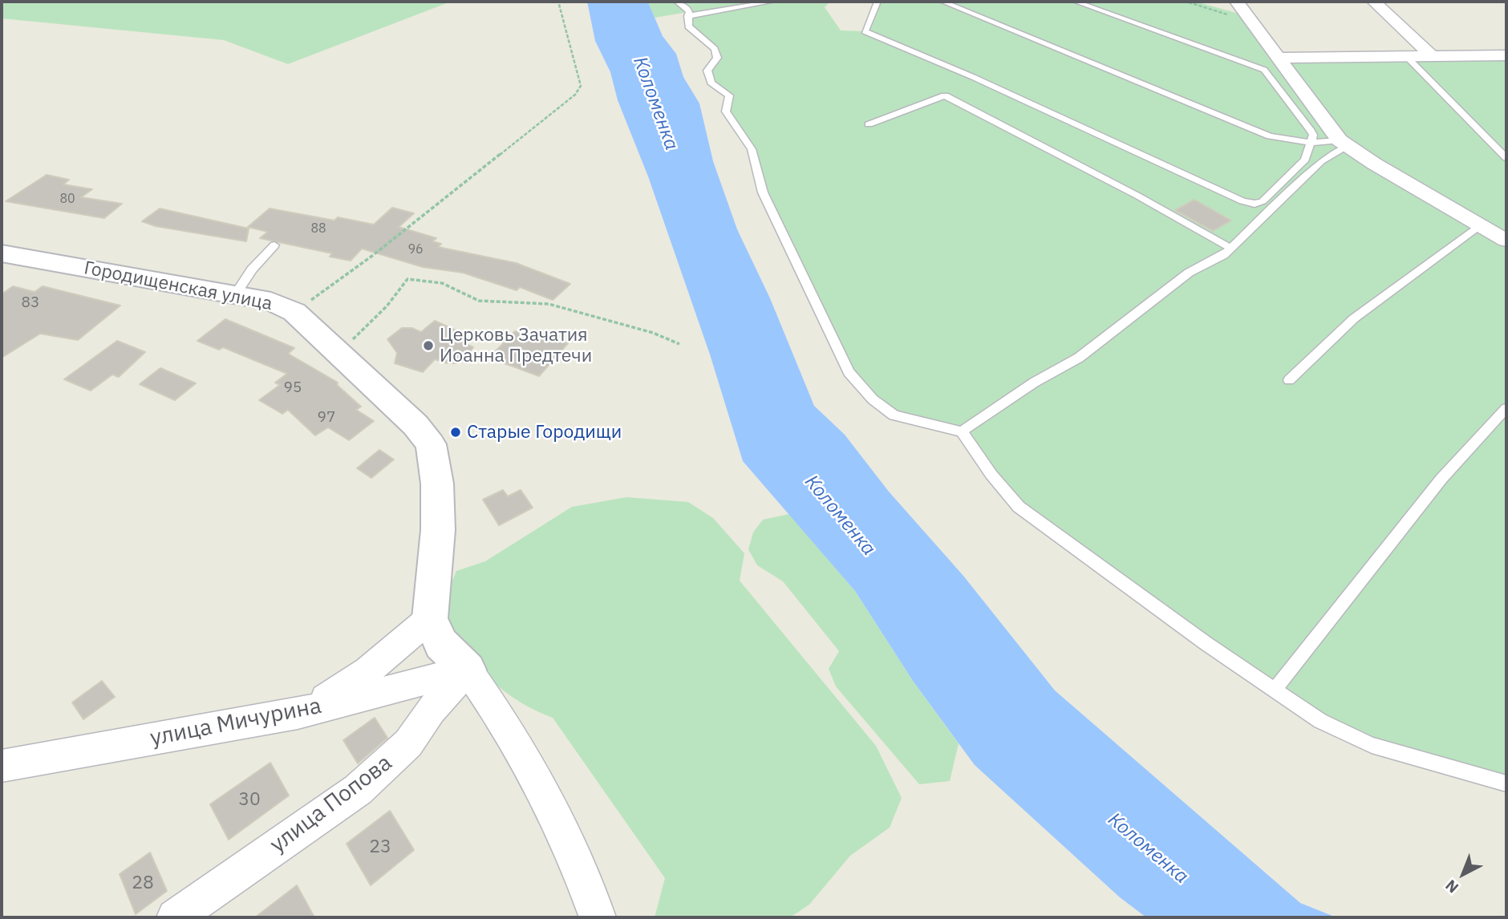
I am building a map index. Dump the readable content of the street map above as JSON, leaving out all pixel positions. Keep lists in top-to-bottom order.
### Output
{
  "streets": {
    "street": ["Городищенская улица", "улица Мичурина", "улица Попова"]
  },
  "crossings": [
    ["Городищенская улица", "улица Мичурина"],
    ["Городищенская улица", "улица Попова"],
    ["улица Мичурина", "улица Попова"]
  ],
  "water": ["Коломенка"],
  "places": ["Церковь Зачатия Иоанна Предтечи", "Старые Городищи"],
  "house_numbers": [
    "80",
    "88",
    "96",
    "83",
    "95",
    "97",
    "30",
    "23",
    "28"
  ],
  "north": "bottom left"
}
